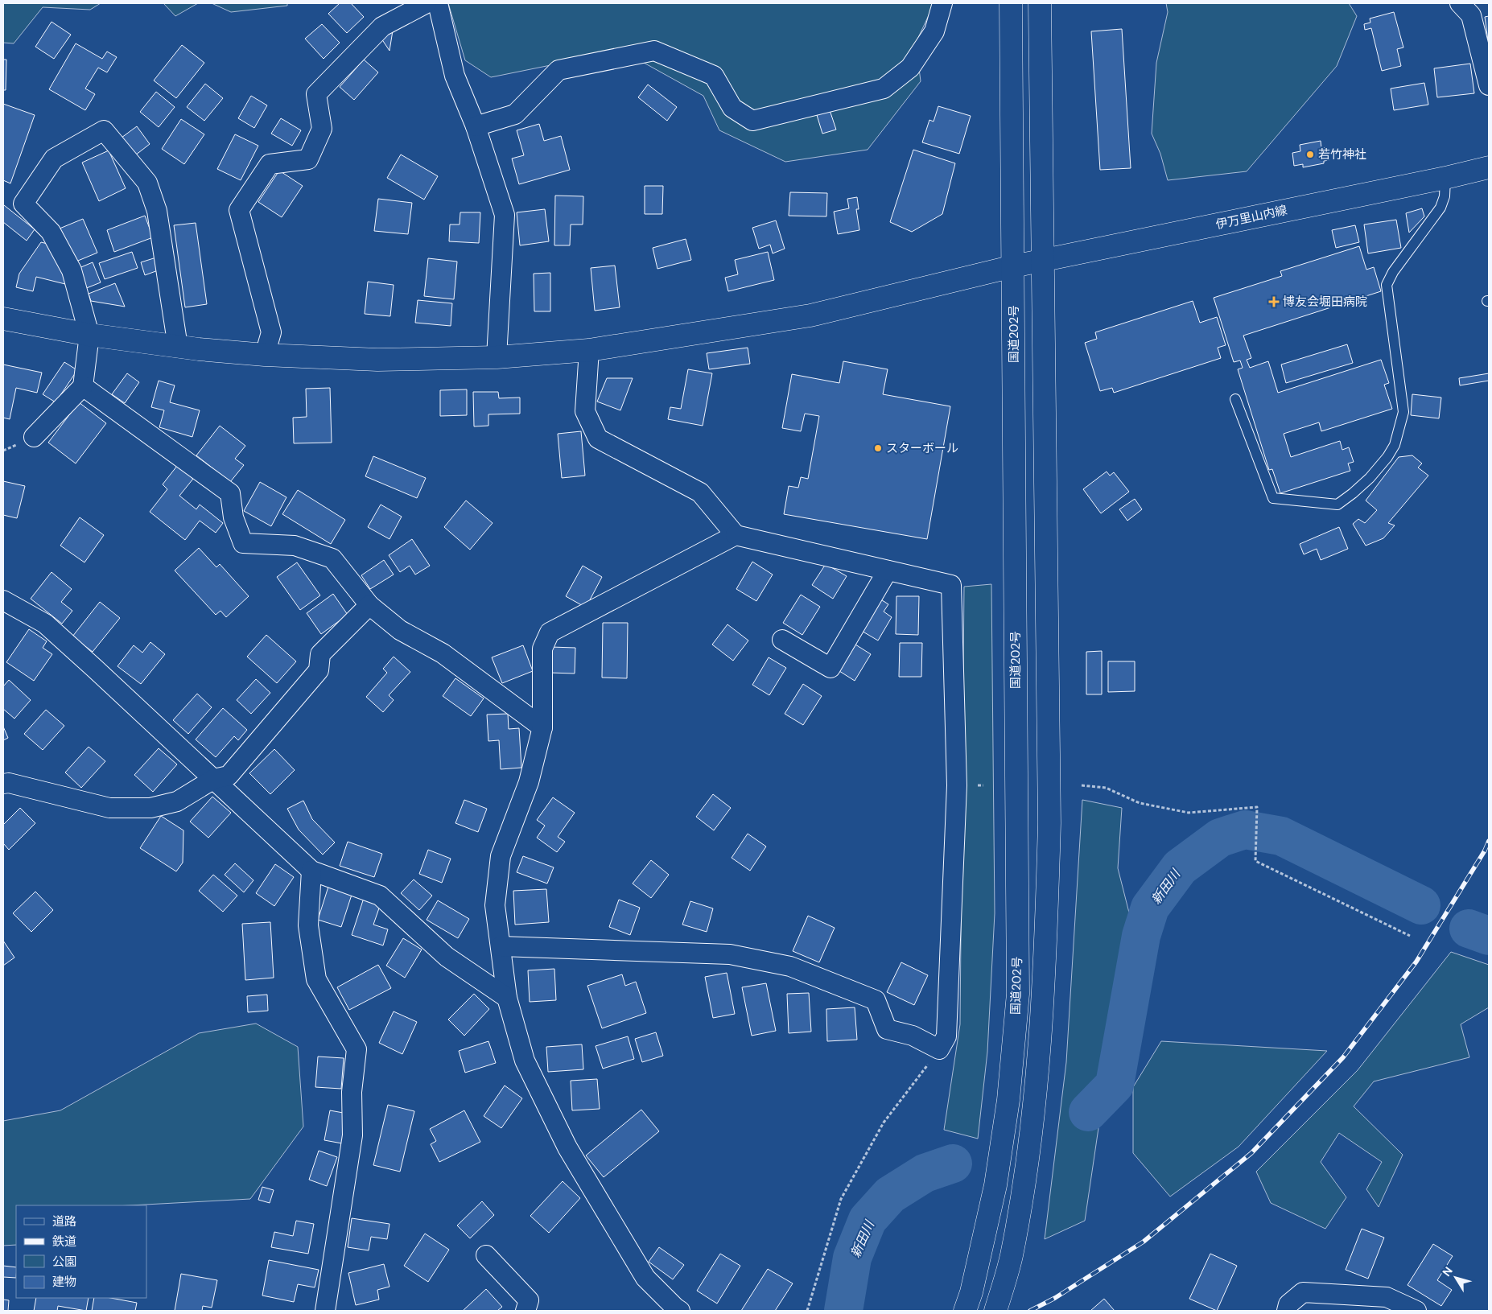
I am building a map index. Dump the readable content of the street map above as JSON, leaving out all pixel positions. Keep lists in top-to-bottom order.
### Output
{
  "streets": {
    "main road": ["伊万里山内線", "国道202号"]
  },
  "crossings": [
    ["伊万里山内線", "国道202号"]
  ],
  "water": ["新田川"],
  "places": {
    "other": ["若竹神社", "スターボール"],
    "health": ["博友会堀田病院"]
  },
  "legend": [
    "道路",
    "鉄道",
    "公園",
    "建物"
  ],
  "north": "top left"
}
